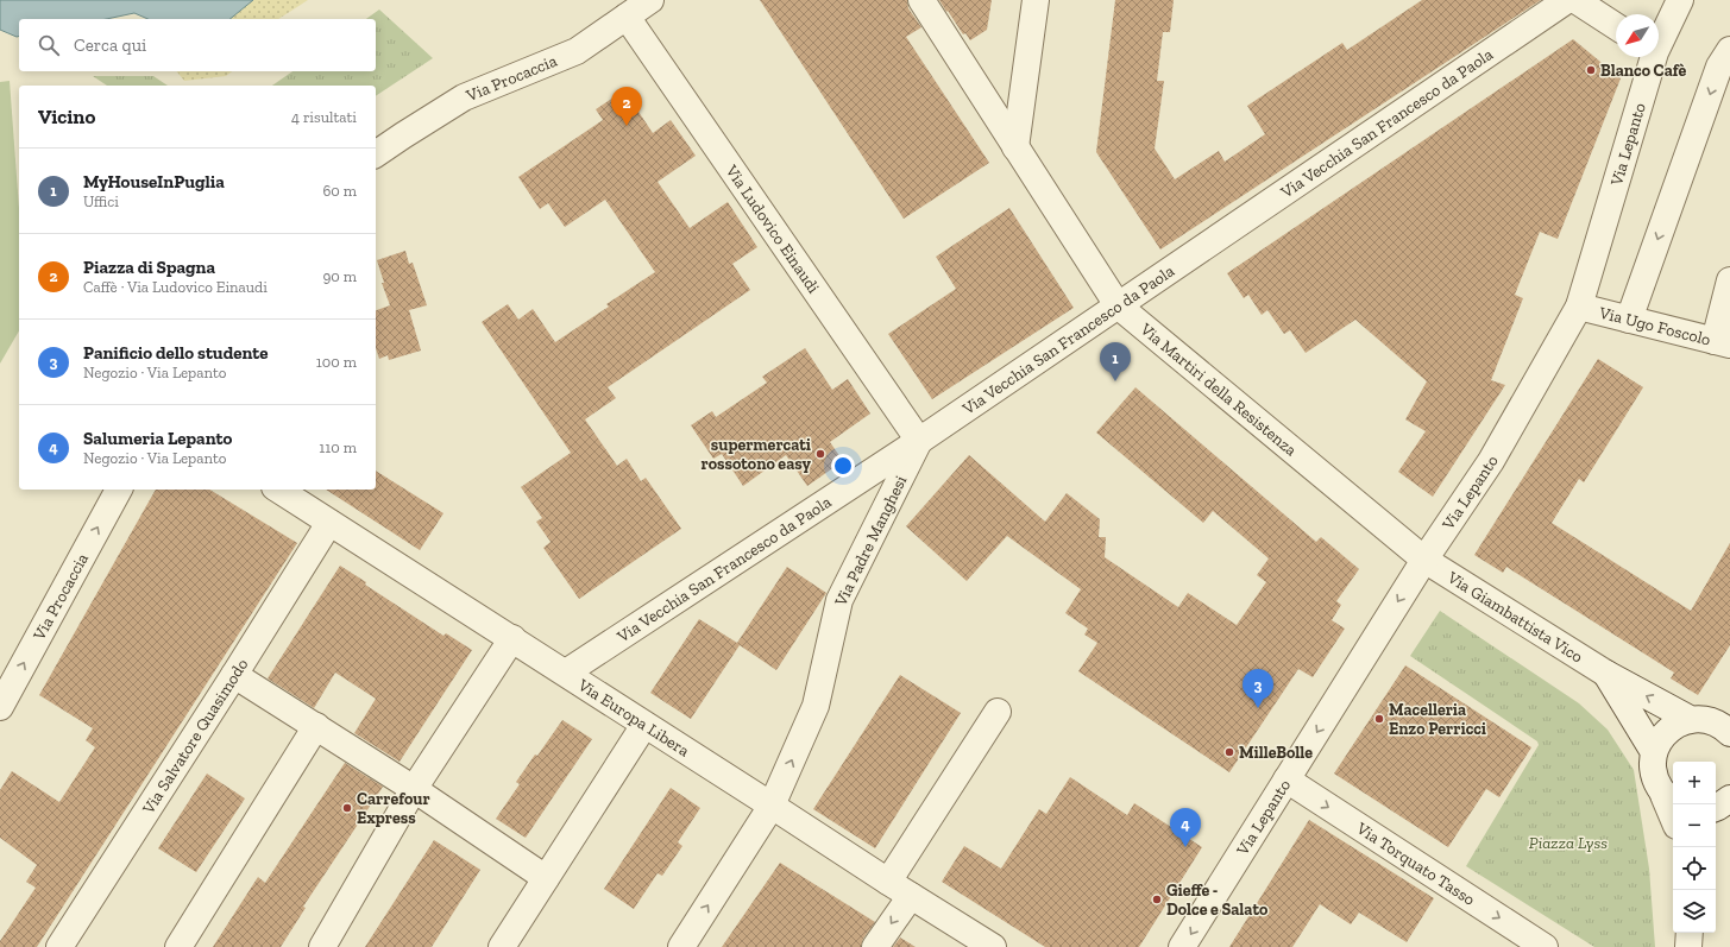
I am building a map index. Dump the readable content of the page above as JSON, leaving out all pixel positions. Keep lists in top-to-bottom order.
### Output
{
  "streets": {
    "street": [
      "Via Procaccia",
      "Via Vecchia San Francesco da Paola",
      "Via Lepanto",
      "Via Ludovico Einaudi",
      "Via Ugo Foscolo",
      "Via Martiri della Resistenza",
      "Via Padre Manghesi",
      "Via Giambattista Vico",
      "Via Europa Libera",
      "Via Salvatore Quasimodo",
      "Via Torquato Tasso"
    ]
  },
  "crossings": [
    ["Via Procaccia", "Via Ludovico Einaudi"],
    ["Via Vecchia San Francesco da Paola", "Via Ludovico Einaudi"],
    ["Via Vecchia San Francesco da Paola", "Via Martiri della Resistenza"],
    ["Via Vecchia San Francesco da Paola", "Via Padre Manghesi"],
    ["Via Vecchia San Francesco da Paola", "Via Europa Libera"],
    ["Via Lepanto", "Via Ugo Foscolo"],
    ["Via Lepanto", "Via Martiri della Resistenza"],
    ["Via Lepanto", "Via Giambattista Vico"],
    ["Via Lepanto", "Via Torquato Tasso"],
    ["Via Ludovico Einaudi", "Via Padre Manghesi"],
    ["Via Martiri della Resistenza", "Via Giambattista Vico"],
    ["Via Padre Manghesi", "Via Europa Libera"],
    ["Via Europa Libera", "Via Salvatore Quasimodo"]
  ],
  "one_way": ["Via Procaccia", "Via Lepanto", "Via Torquato Tasso"],
  "parks": ["Piazza Lyss"],
  "places": [
    "Blanco Cafè",
    "supermercati rossotono easy",
    "Macelleria Enzo Perricci",
    "MilleBolle",
    "Carrefour Express",
    "Gieffe - Dolce e Salato"
  ],
  "north": "bottom left",
  "page": {
    "search": "Cerca qui",
    "heading": ["Vicino", "4 risultati"],
    "pins": [
      "2",
      "1",
      "3",
      "4"
    ],
    "list": [
      {
        "mark": "1",
        "name": "MyHouseInPuglia",
        "note": "Uffici",
        "value": "60 m"
      },
      {
        "mark": "2",
        "name": "Piazza di Spagna",
        "note": "Caffè · Via Ludovico Einaudi",
        "value": "90 m"
      },
      {
        "mark": "3",
        "name": "Panificio dello studente",
        "note": "Negozio · Via Lepanto",
        "value": "100 m"
      },
      {
        "mark": "4",
        "name": "Salumeria Lepanto",
        "note": "Negozio · Via Lepanto",
        "value": "110 m"
      }
    ],
    "map_buttons": ["+", "−"]
  }
}
